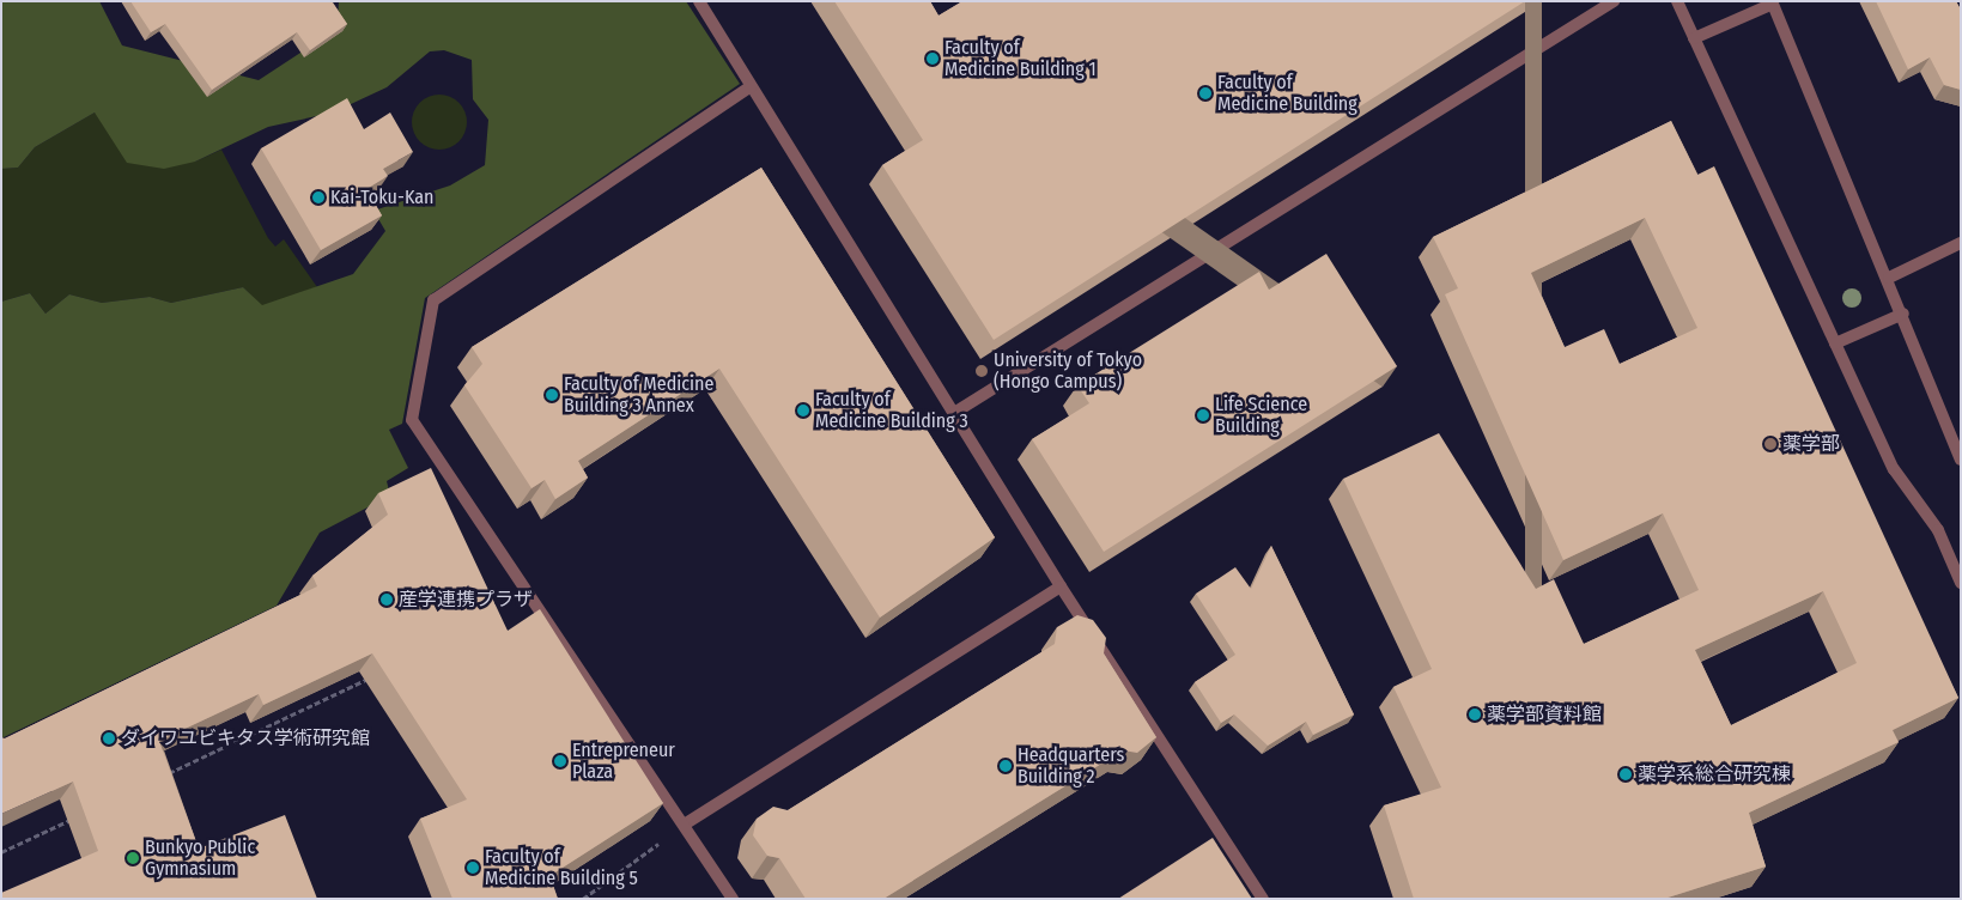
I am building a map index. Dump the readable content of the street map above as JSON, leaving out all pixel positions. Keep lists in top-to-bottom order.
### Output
{
  "places": [
    "Faculty of Medicine Building 1",
    "Faculty of Medicine Building",
    "Kai-Toku-Kan",
    "University of Tokyo (Hongo Campus)",
    "Faculty of Medicine Building 3 Annex",
    "Faculty of Medicine Building 3",
    "Life Science Building",
    "薬学部",
    "産学連携プラザ",
    "薬学部資料館",
    "ダイワユビキタス学術研究館",
    "Entrepreneur Plaza",
    "Headquarters Building 2",
    "薬学系総合研究棟",
    "Bunkyo Public Gymnasium",
    "Faculty of Medicine Building 5"
  ]
}
